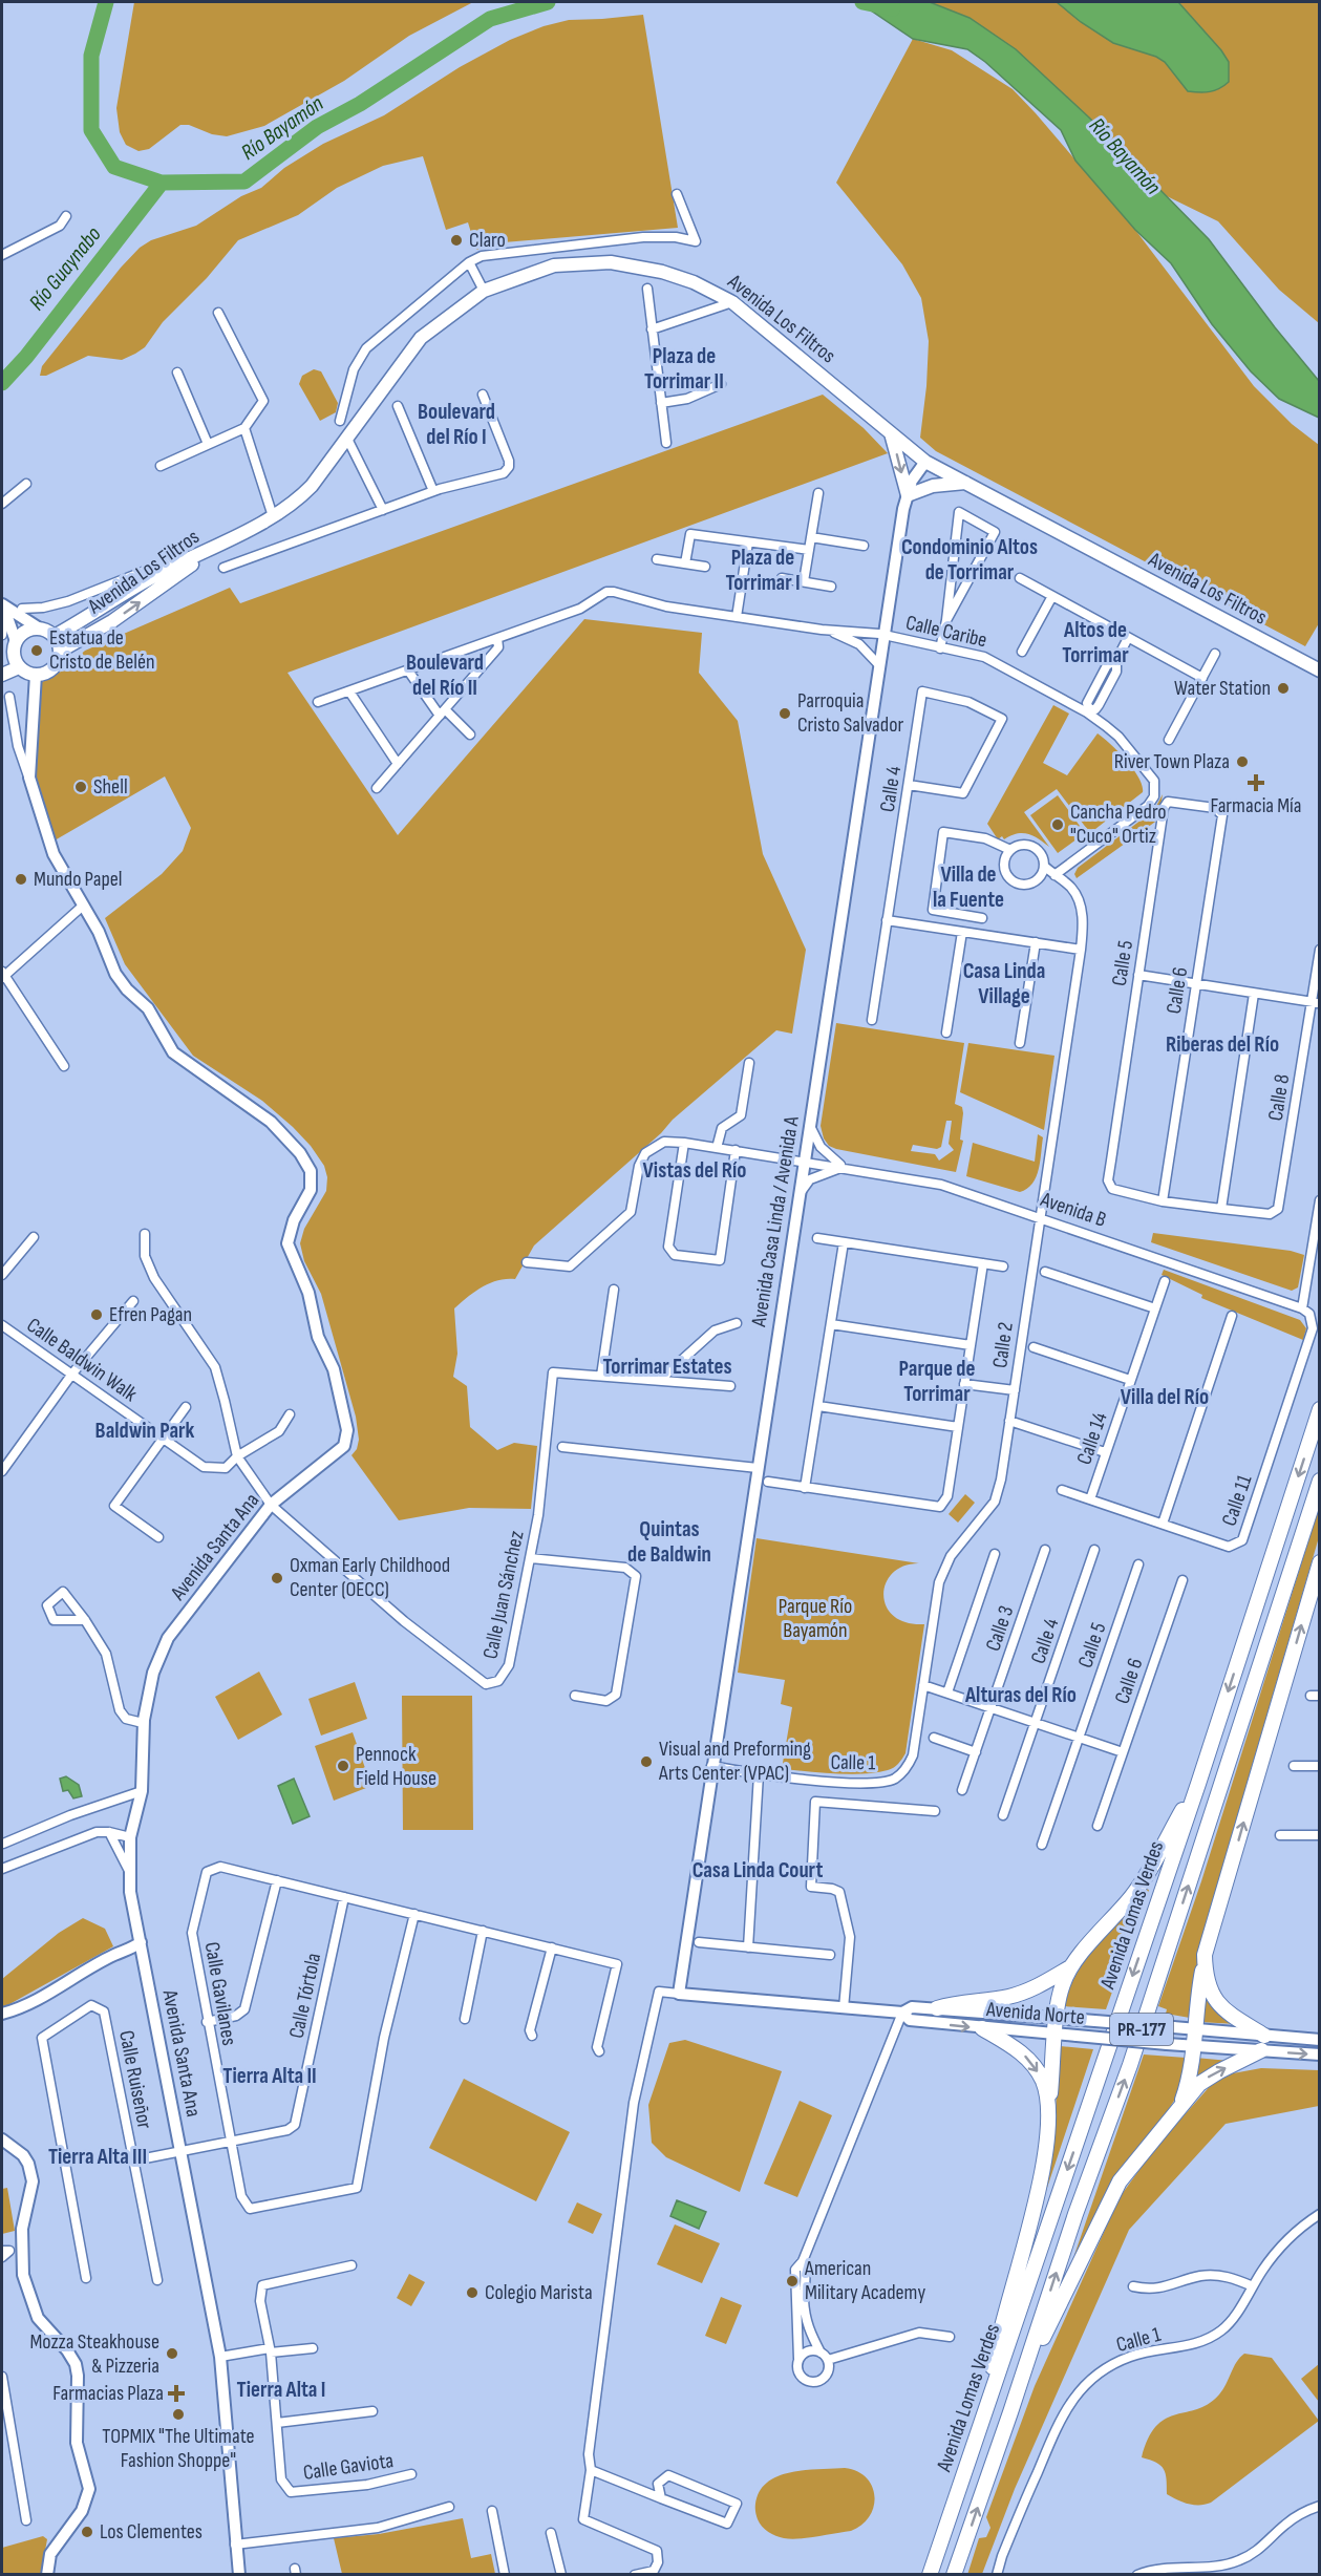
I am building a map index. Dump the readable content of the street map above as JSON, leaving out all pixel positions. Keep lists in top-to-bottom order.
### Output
{
  "streets": {
    "highway": ["Avenida Lomas Verdes", "PR-177"],
    "main road": ["Avenida Los Filtros"],
    "street": [
      "Calle Caribe",
      "Calle 4",
      "Calle 5",
      "Calle 6",
      "Calle 8",
      "Avenida B",
      "Avenida Casa Linda / Avenida A",
      "Calle 2",
      "Calle Baldwin Walk",
      "Calle 14",
      "Calle 11",
      "Avenida Santa Ana",
      "Calle Juan Sánchez",
      "Calle 3",
      "Calle 1",
      "Calle Gavilanes",
      "Calle Tórtola",
      "Avenida Norte",
      "Calle Ruiseñor",
      "Calle Gaviota"
    ]
  },
  "crossings": [
    ["Avenida Los Filtros", "Avenida Casa Linda / Avenida A"],
    ["Avenida Los Filtros", "Avenida Santa Ana"],
    ["Calle Caribe", "Avenida Casa Linda / Avenida A"],
    ["Calle 5", "Calle 6"],
    ["Avenida B", "Avenida Casa Linda / Avenida A"],
    ["Avenida B", "Calle 2"],
    ["Avenida B", "Calle 11"],
    ["Avenida Casa Linda / Avenida A", "Calle 1"],
    ["Avenida Casa Linda / Avenida A", "Avenida Norte"],
    ["Calle 2", "Calle 1"],
    ["Calle 14", "Calle 11"],
    ["Avenida Santa Ana", "Calle Juan Sánchez"],
    ["Avenida Santa Ana", "Calle Tórtola"],
    ["Calle Gavilanes", "Calle Tórtola"],
    ["Calle Tórtola", "Calle Ruiseñor"]
  ],
  "districts": [
    "Plaza de Torrimar II",
    "Boulevard del Río I",
    "Condominio Altos de Torrimar",
    "Plaza de Torrimar I",
    "Altos de Torrimar",
    "Boulevard del Río II",
    "Villa de la Fuente",
    "Casa Linda Village",
    "Riberas del Río",
    "Vistas del Río",
    "Torrimar Estates",
    "Parque de Torrimar",
    "Villa del Río",
    "Baldwin Park",
    "Quintas de Baldwin",
    "Alturas del Río",
    "Casa Linda Court",
    "Tierra Alta II",
    "Tierra Alta III",
    "Tierra Alta I"
  ],
  "water": ["Río Bayamón", "Río Guaynabo"],
  "parks": ["Parque Río Bayamón"],
  "places": {
    "other": [
      "Claro",
      "Estatua de Cristo de Belén",
      "Water Station",
      "Parroquia Cristo Salvador",
      "River Town Plaza",
      "Shell",
      "Cancha Pedro \"Cuco\" Ortiz",
      "Mundo Papel",
      "Efren Pagan",
      "Oxman Early Childhood Center (OECC)",
      "Visual and Preforming Arts Center (VPAC)",
      "Pennock Field House",
      "American Military Academy",
      "Colegio Marista",
      "Mozza Steakhouse & Pizzeria",
      "TOPMIX \"The Ultimate Fashion Shoppe\"",
      "Los Clementes"
    ],
    "health": ["Farmacia Mía", "Farmacias Plaza"]
  }
}
